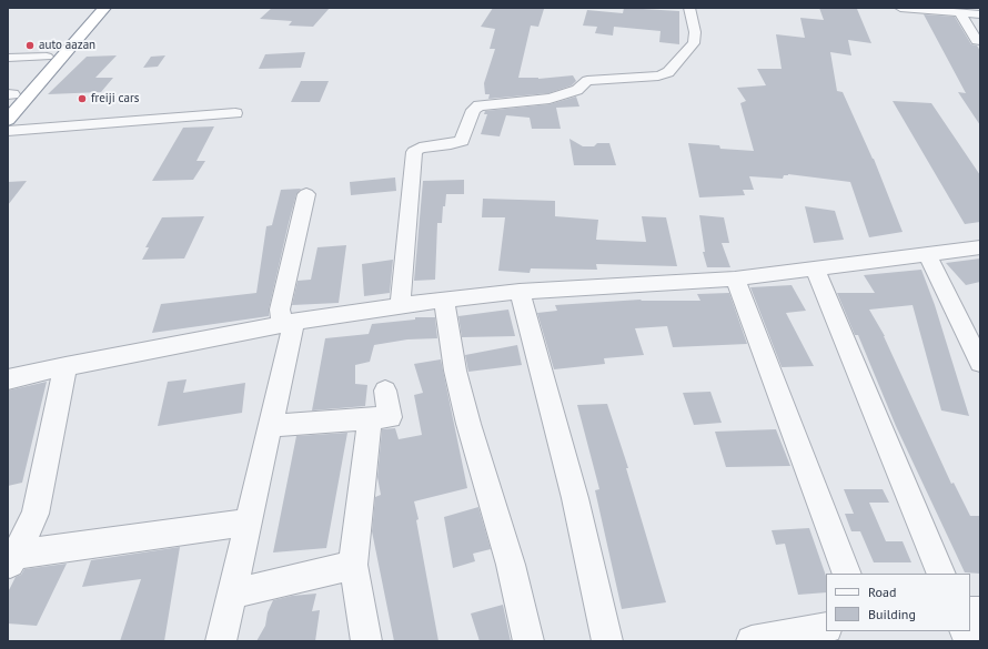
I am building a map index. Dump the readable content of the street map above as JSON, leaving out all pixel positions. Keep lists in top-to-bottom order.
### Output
{
  "places": ["auto aazan", "freiji cars"],
  "legend": ["Road", "Building"]
}
